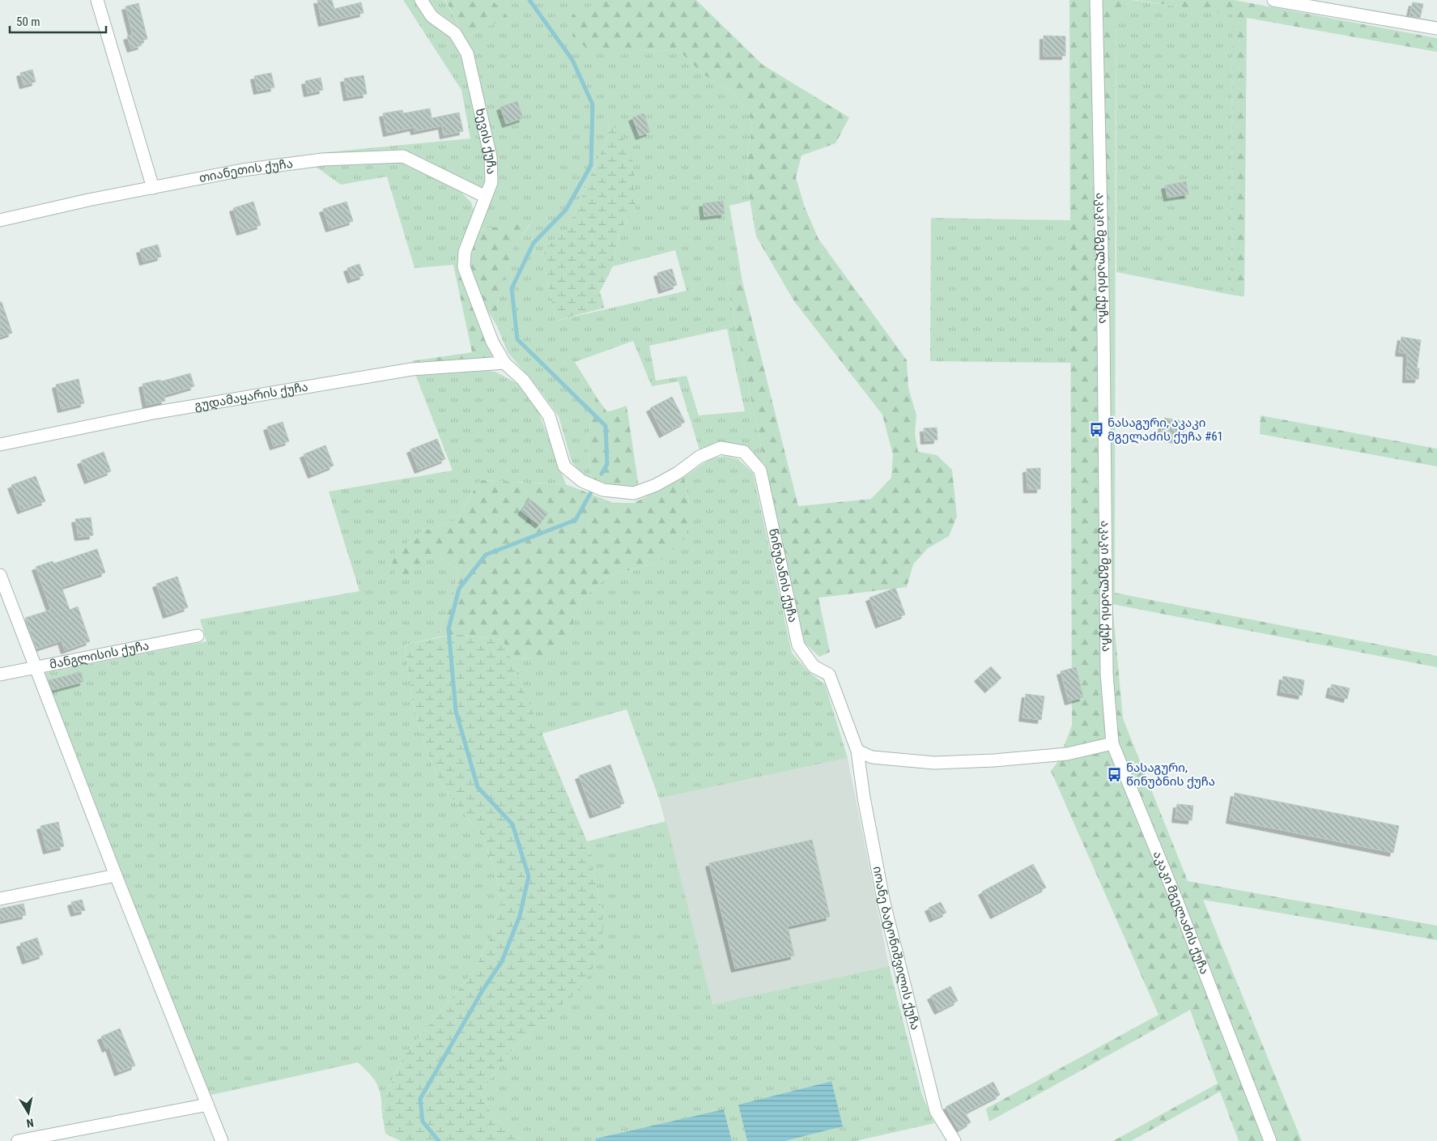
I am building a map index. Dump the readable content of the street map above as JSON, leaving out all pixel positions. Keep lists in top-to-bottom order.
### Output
{
  "streets": {
    "street": [
      "ხევის ქუჩა",
      "თიანეთის ქუჩა",
      "აკაკი მგელაძის ქუჩა",
      "გუდამაყარის ქუჩა",
      "წინუბანის ქუჩა",
      "მანგლისის ქუჩა",
      "იოანე ბატონიშვილის ქუჩა"
    ]
  },
  "crossings": [
    ["ხევის ქუჩა", "თიანეთის ქუჩა"],
    ["ხევის ქუჩა", "გუდამაყარის ქუჩა"],
    ["ხევის ქუჩა", "წინუბანის ქუჩა"],
    ["გუდამაყარის ქუჩა", "წინუბანის ქუჩა"],
    ["წინუბანის ქუჩა", "იოანე ბატონიშვილის ქუჩა"]
  ],
  "places": {
    "bus stop": ["ნასაგური, აკაკი მგელაძის ქუჩა #61", "ნასაგური, წინუბნის ქუჩა"]
  },
  "scale_bar": "50 m",
  "north": "bottom"
}
